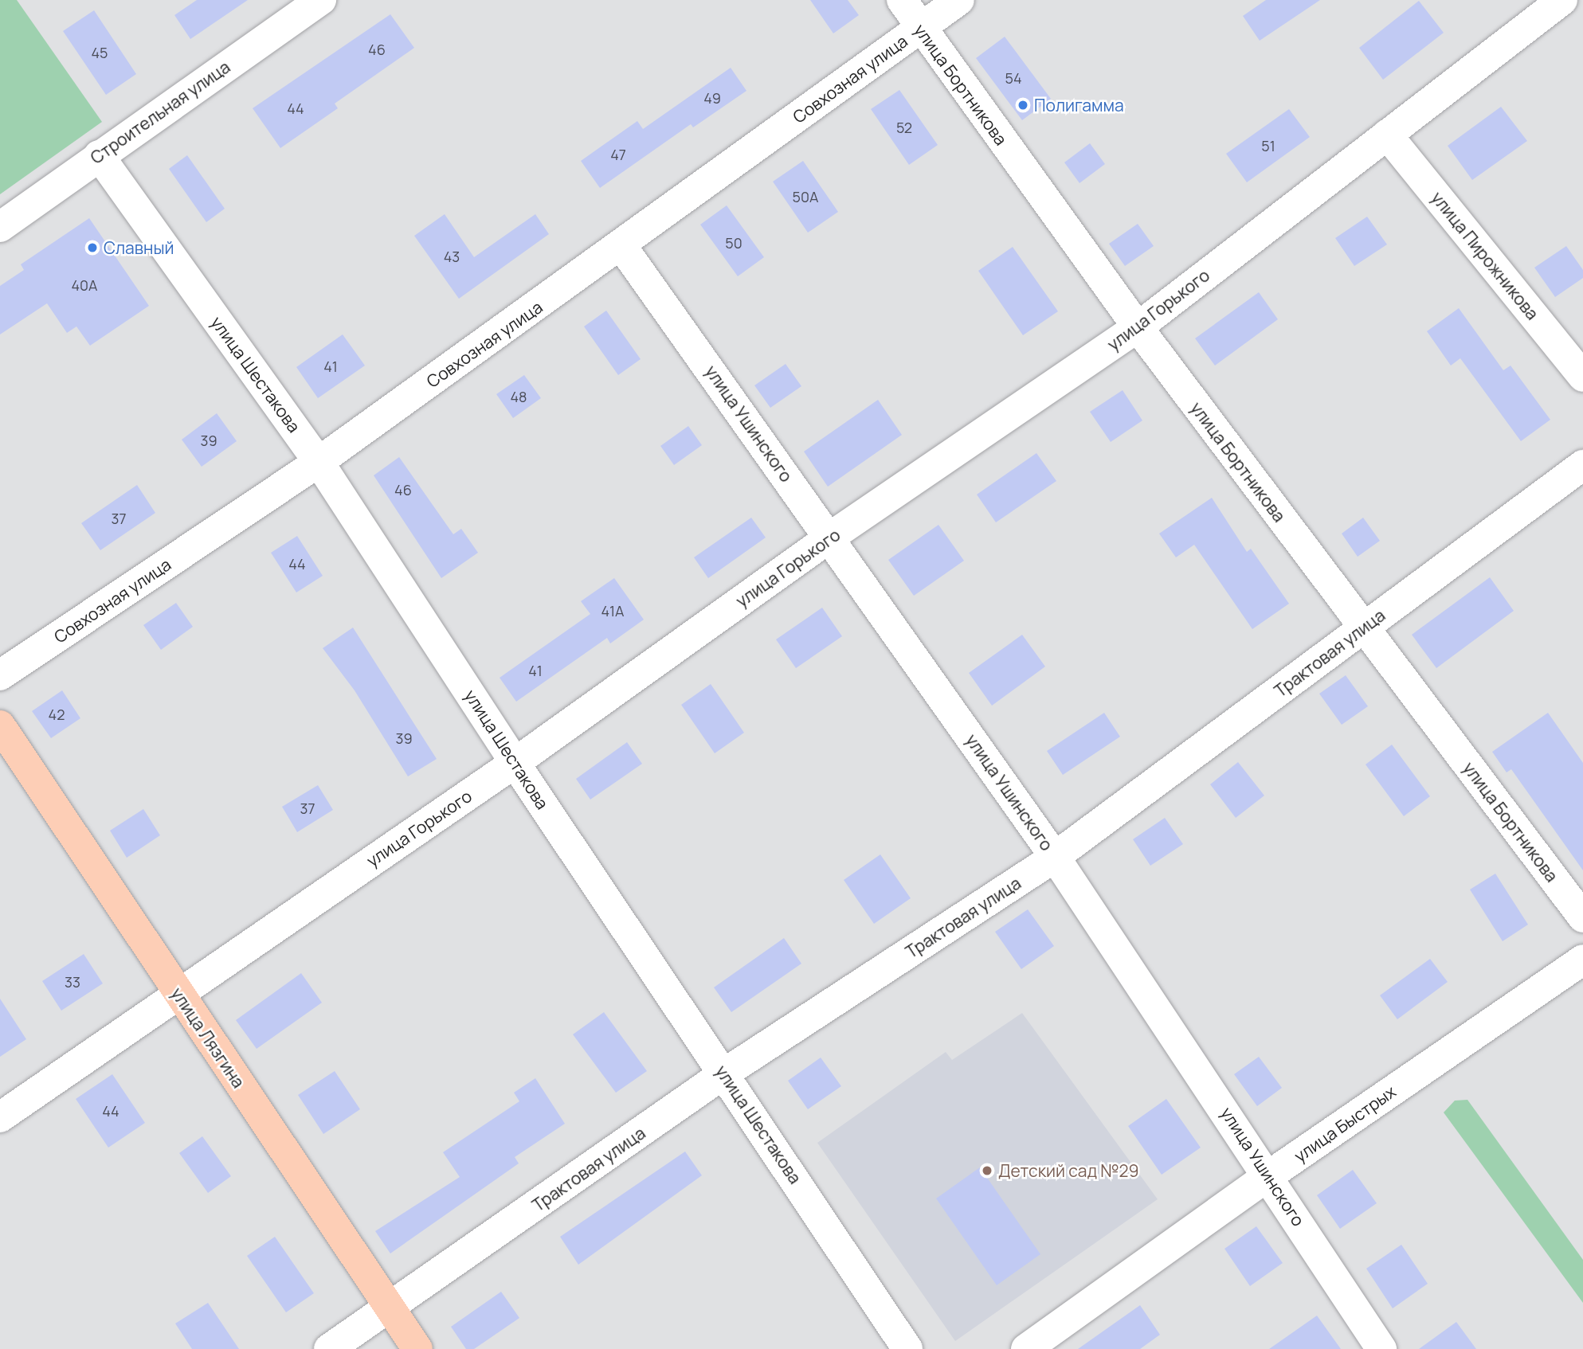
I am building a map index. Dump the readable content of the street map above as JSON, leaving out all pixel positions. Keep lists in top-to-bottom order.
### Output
{
  "streets": {
    "main road": ["улица Лязгина"],
    "street": [
      "Совхозная улица",
      "улица Бортникова",
      "Строительная улица",
      "улица Пирожникова",
      "улица Горького",
      "улица Шестакова",
      "улица Ушинского",
      "Трактовая улица",
      "улица Быстрых"
    ]
  },
  "crossings": [
    ["Совхозная улица", "улица Бортникова"],
    ["Совхозная улица", "улица Шестакова"],
    ["Совхозная улица", "улица Ушинского"],
    ["улица Бортникова", "улица Горького"],
    ["улица Бортникова", "Трактовая улица"],
    ["Строительная улица", "улица Шестакова"],
    ["улица Пирожникова", "улица Горького"],
    ["улица Горького", "улица Шестакова"],
    ["улица Горького", "улица Ушинского"],
    ["улица Горького", "улица Лязгина"],
    ["улица Шестакова", "Трактовая улица"],
    ["улица Ушинского", "Трактовая улица"],
    ["улица Ушинского", "улица Быстрых"],
    ["Трактовая улица", "улица Лязгина"]
  ],
  "places": ["Полигамма", "Славный", "Детский сад №29"],
  "house_numbers": [
    "46",
    "45",
    "54",
    "49",
    "44",
    "52",
    "51",
    "47",
    "50А",
    "50",
    "43",
    "40А",
    "41",
    "48",
    "39",
    "46",
    "37",
    "44",
    "41А",
    "41",
    "42",
    "39",
    "37",
    "33",
    "44"
  ]
}
